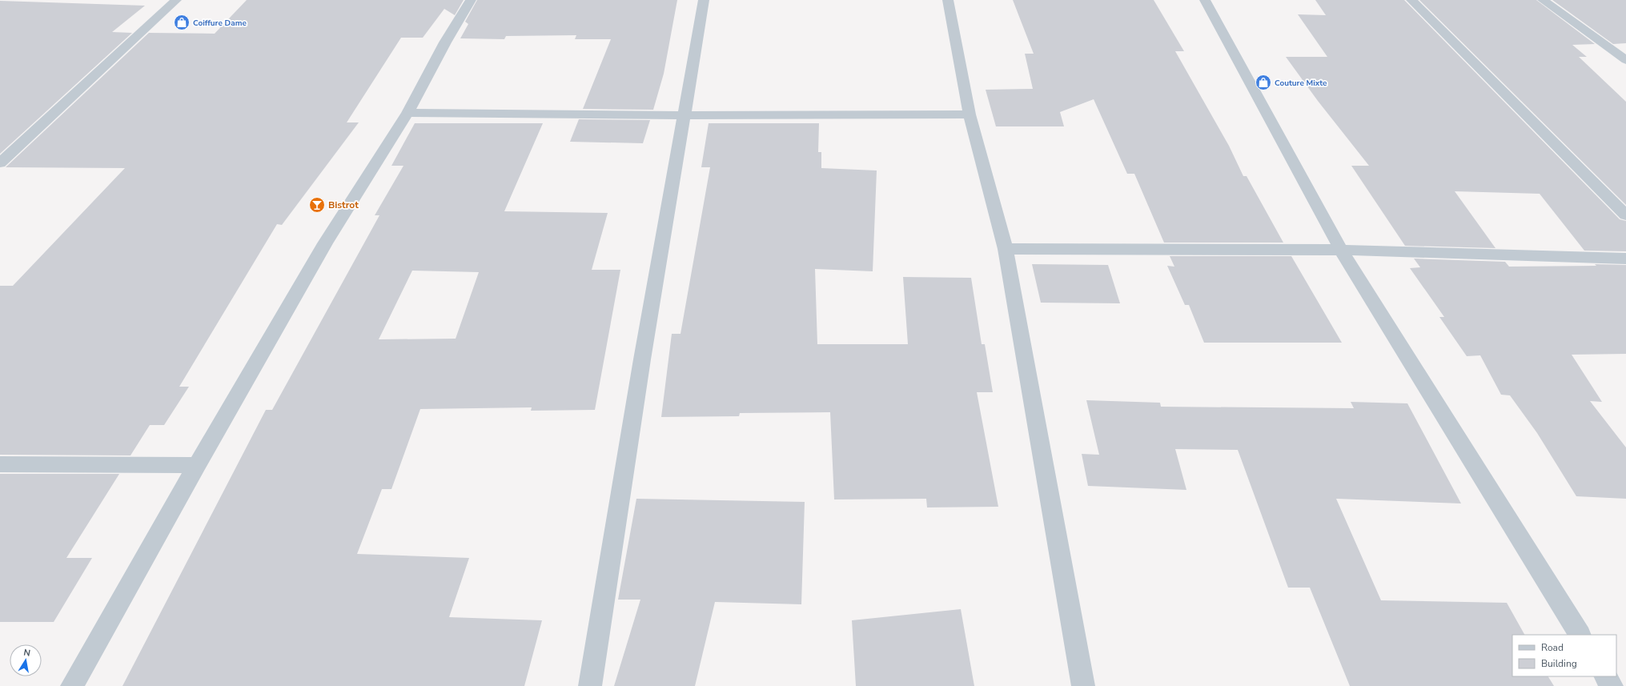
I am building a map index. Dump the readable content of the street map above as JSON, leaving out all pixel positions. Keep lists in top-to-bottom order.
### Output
{
  "places": {
    "shop": ["Coiffure Dame", "Couture Mixte"],
    "bar": ["Bistrot"]
  },
  "legend": ["Road", "Building"],
  "north": "top"
}
